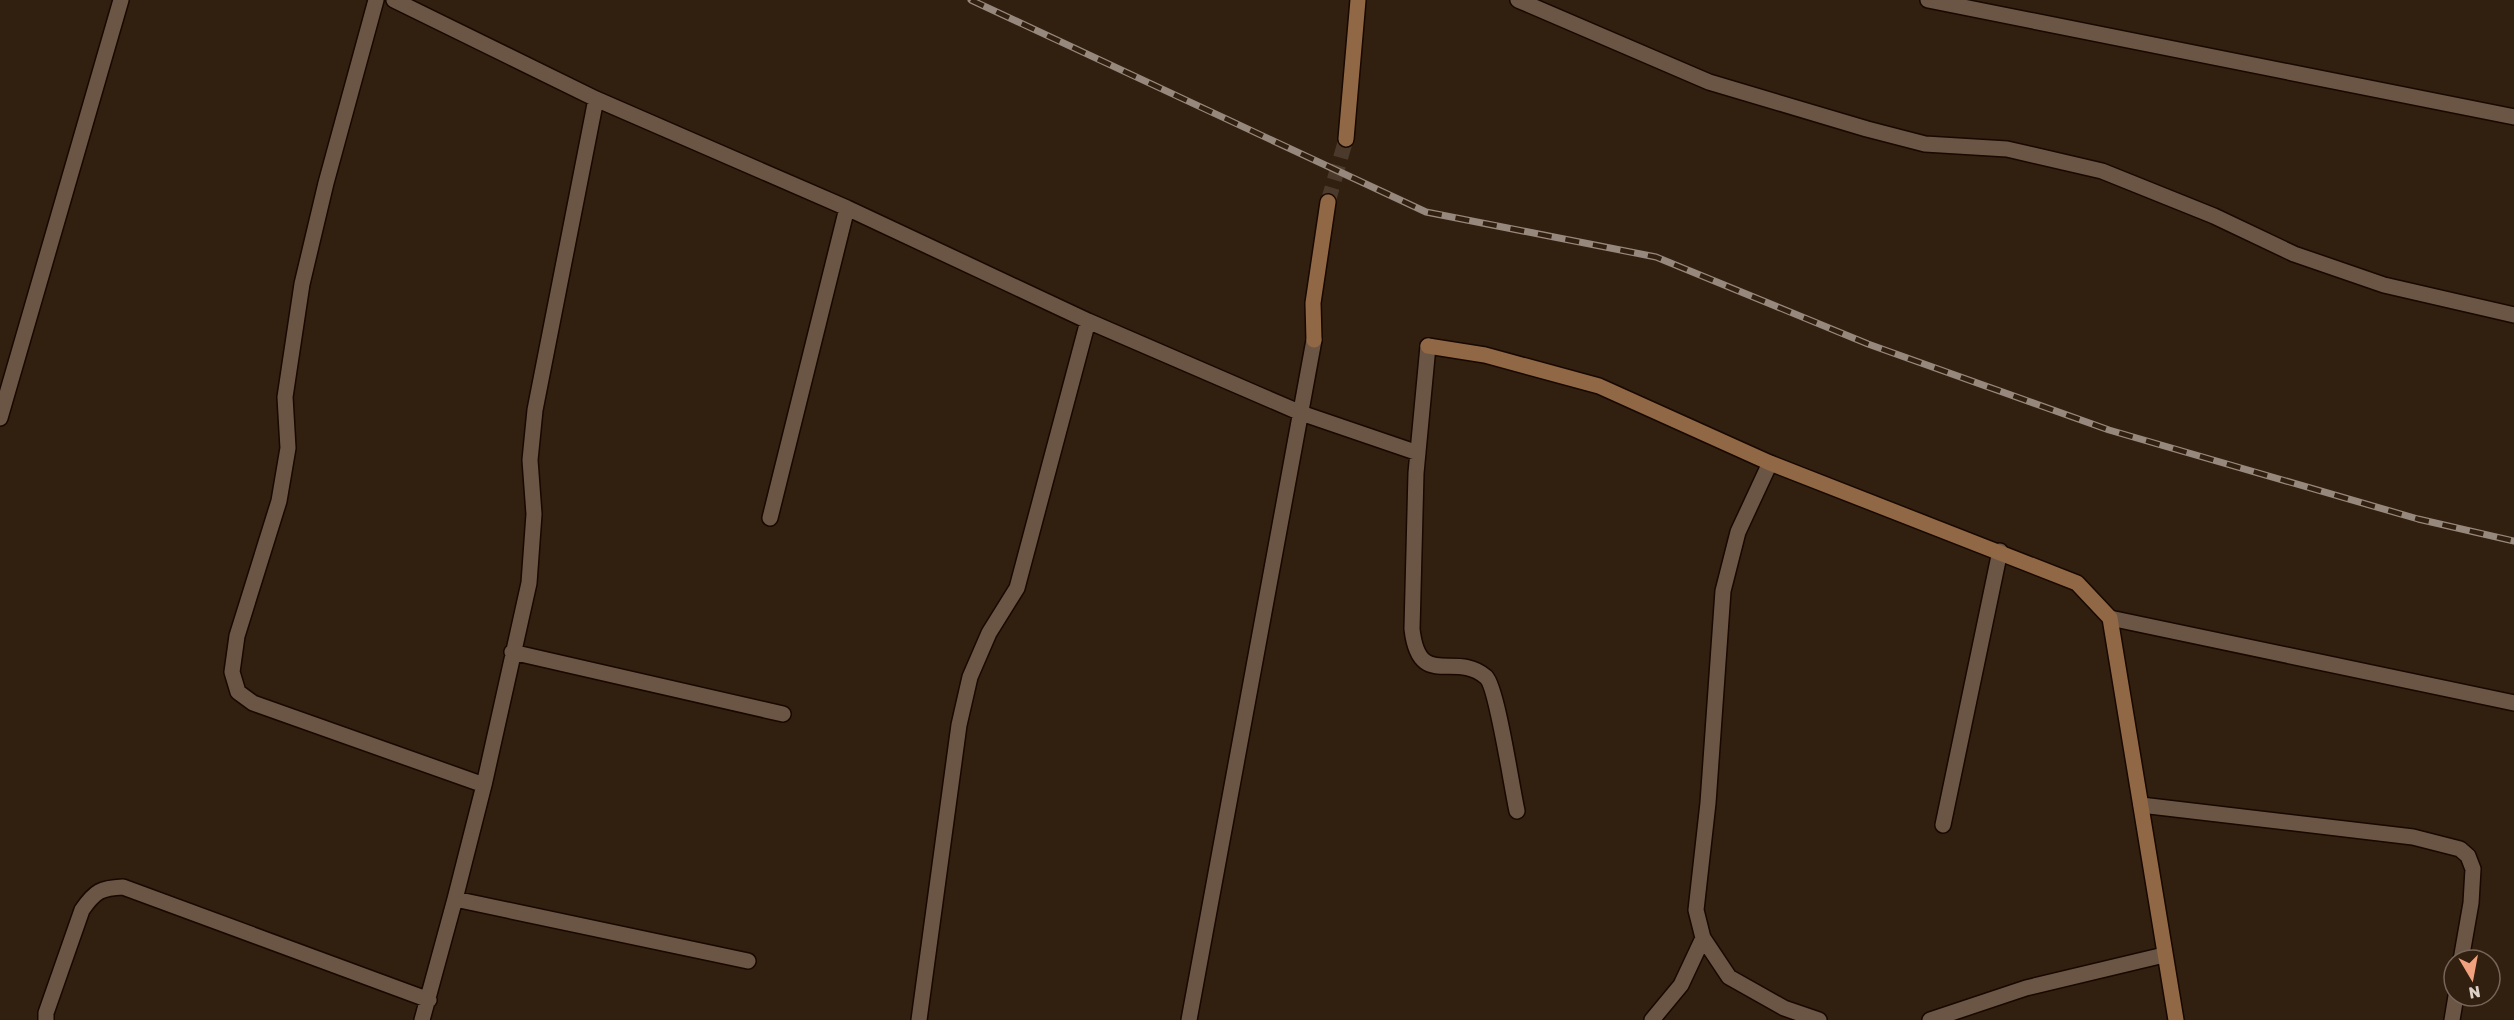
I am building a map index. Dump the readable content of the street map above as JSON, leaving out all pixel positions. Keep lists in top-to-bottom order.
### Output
{
  "north": "bottom"
}
